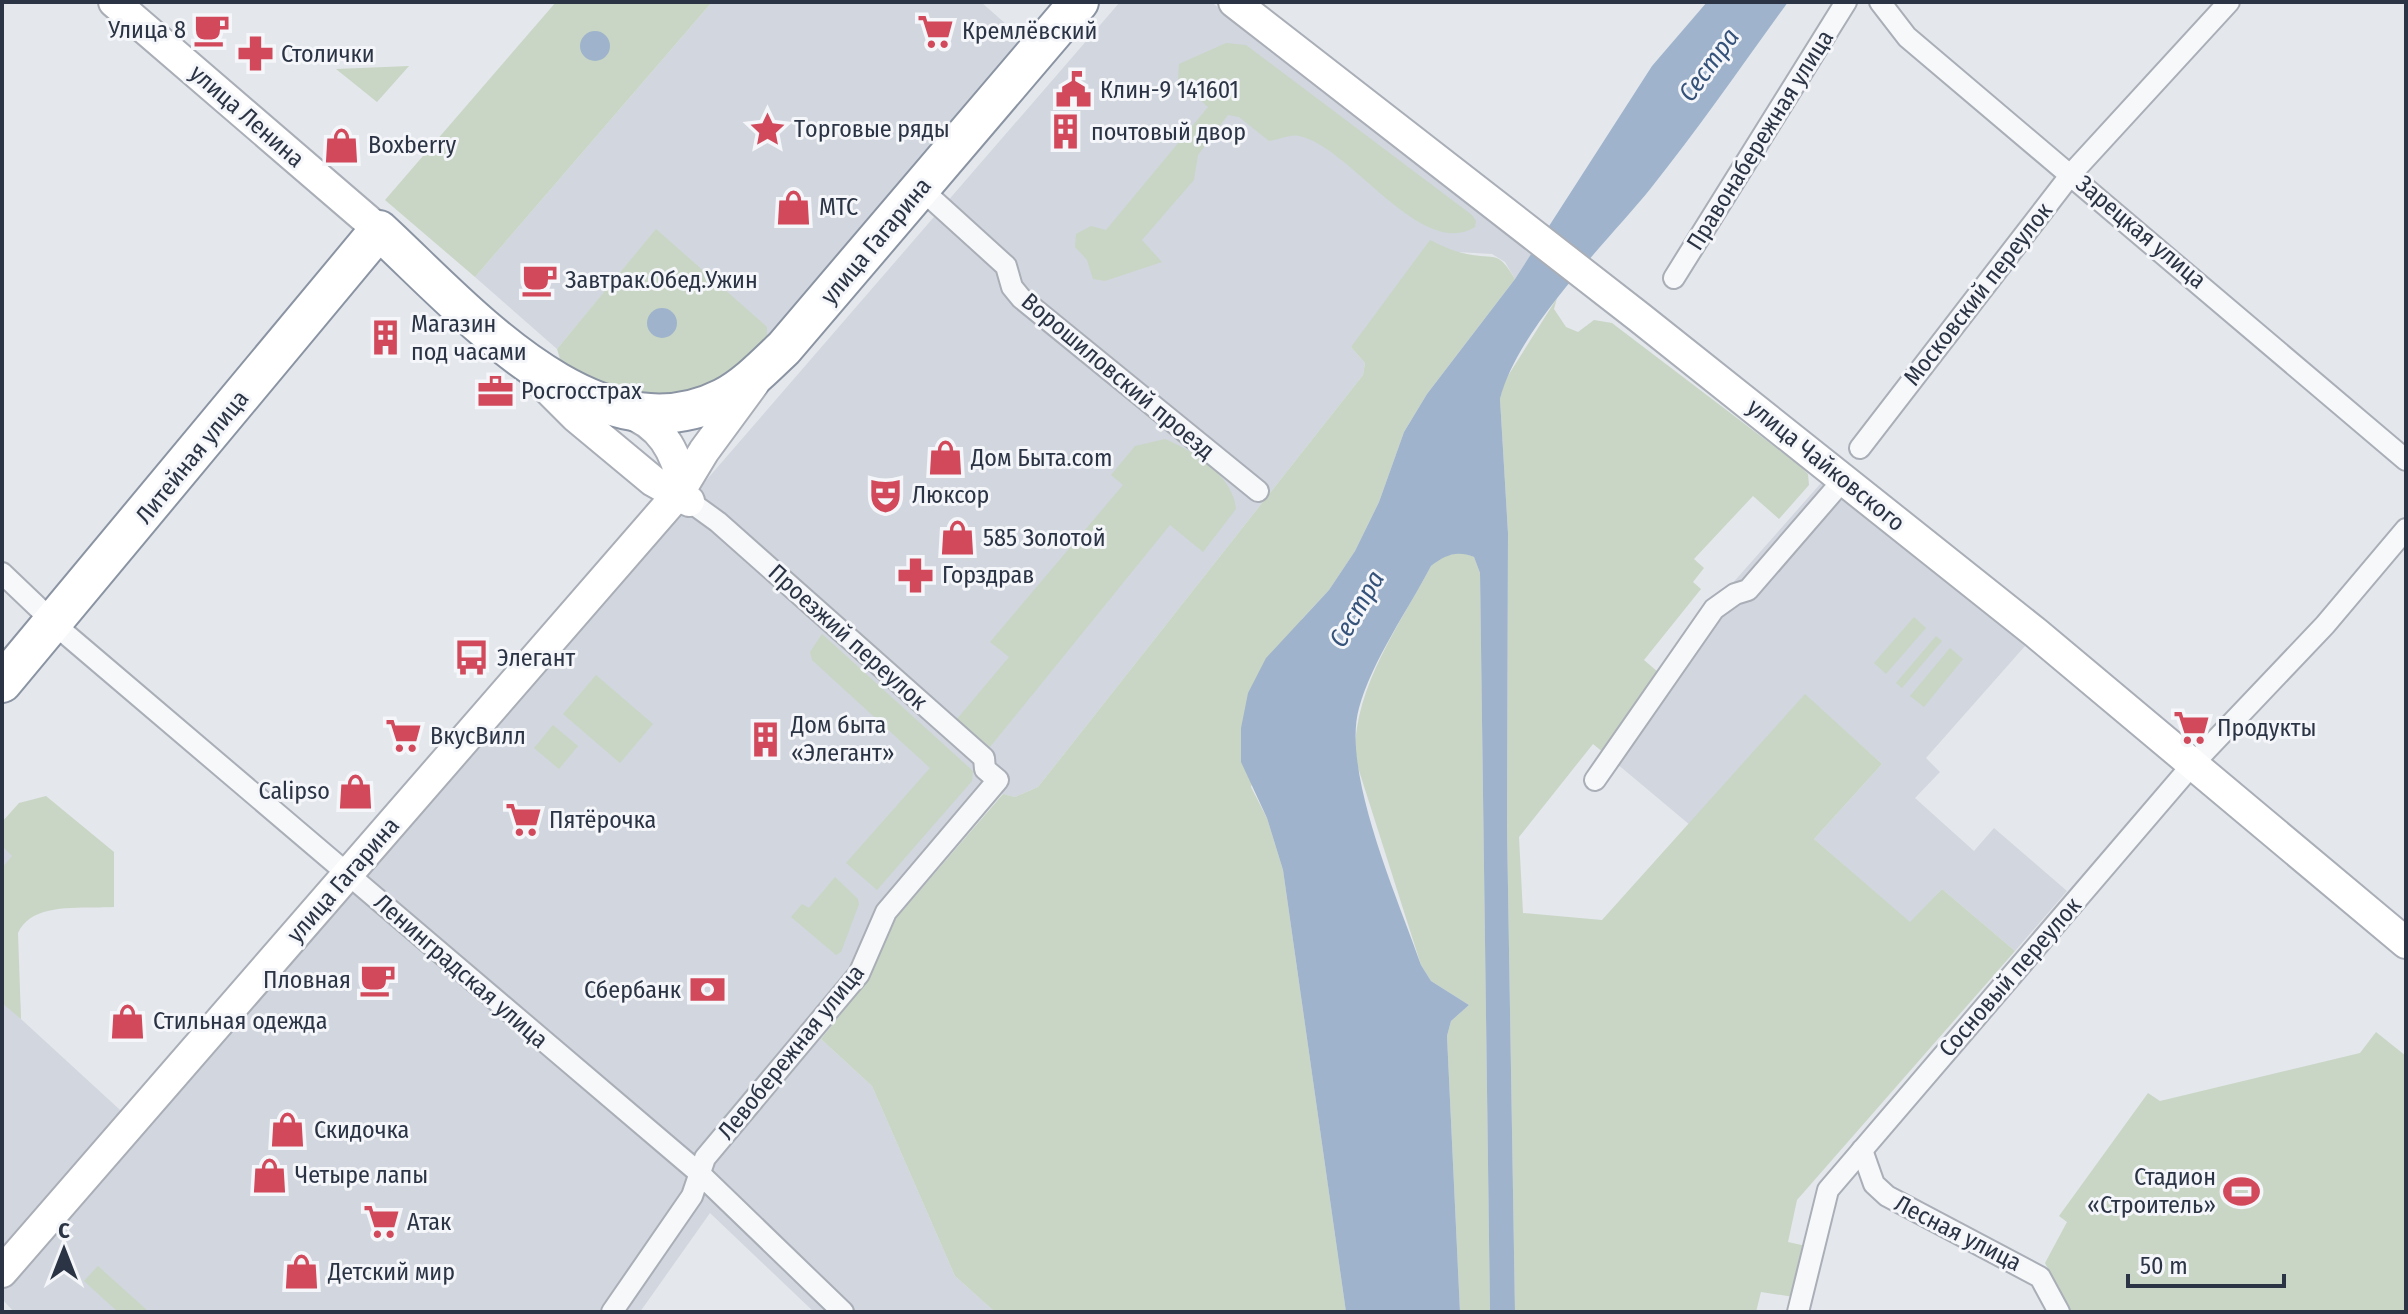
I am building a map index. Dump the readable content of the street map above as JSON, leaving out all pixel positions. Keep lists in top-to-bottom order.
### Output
{
  "streets": {
    "highway": ["улица Гагарина", "Литейная улица"],
    "street": [
      "улица Ленина",
      "Правонабережная улица",
      "Зарецкая улица",
      "Московский переулок",
      "Ворошиловский проезд",
      "улица Чайковского",
      "Проезжий переулок",
      "Ленинградская улица",
      "Сосновый переулок",
      "Левобережная улица",
      "Лесная улица"
    ]
  },
  "crossings": [
    ["улица Ленина", "Литейная улица"],
    ["Зарецкая улица", "Московский переулок"],
    ["улица Гагарина", "Ворошиловский проезд"],
    ["улица Гагарина", "Проезжий переулок"],
    ["улица Гагарина", "Ленинградская улица"],
    ["Литейная улица", "Ленинградская улица"],
    ["улица Чайковского", "Сосновый переулок"],
    ["Проезжий переулок", "Левобережная улица"],
    ["Ленинградская улица", "Левобережная улица"],
    ["Сосновый переулок", "Лесная улица"]
  ],
  "water": ["Сестра"],
  "places": {
    "cafe": ["Улица 8", "Завтрак.Обед.Ужин", "Пловная"],
    "supermarket": [
      "Кремлёвский",
      "Продукты",
      "ВкусВилл",
      "Пятёрочка",
      "Атак"
    ],
    "pharmacy": ["Столички", "Горздрав"],
    "public building": ["Клин-9 141601"],
    "place": ["Tорговые ряды"],
    "building": ["почтовый двор", "Магазин под часами", "Дом быта «Элегант»"],
    "shop": [
      "Boxberry",
      "МТС",
      "Дом Быта.com",
      "585 Золотой",
      "Calipso",
      "Стильная одежда",
      "Скидочка",
      "Четыре лапы",
      "Детский мир"
    ],
    "office": ["Росгосстрах"],
    "theatre": ["Люксор"],
    "bus stop": ["Элегант"],
    "bank": ["Сбербанк"],
    "sports": ["Стадион «Строитель»"]
  },
  "scale_bar": "50 m",
  "north": "top"
}
